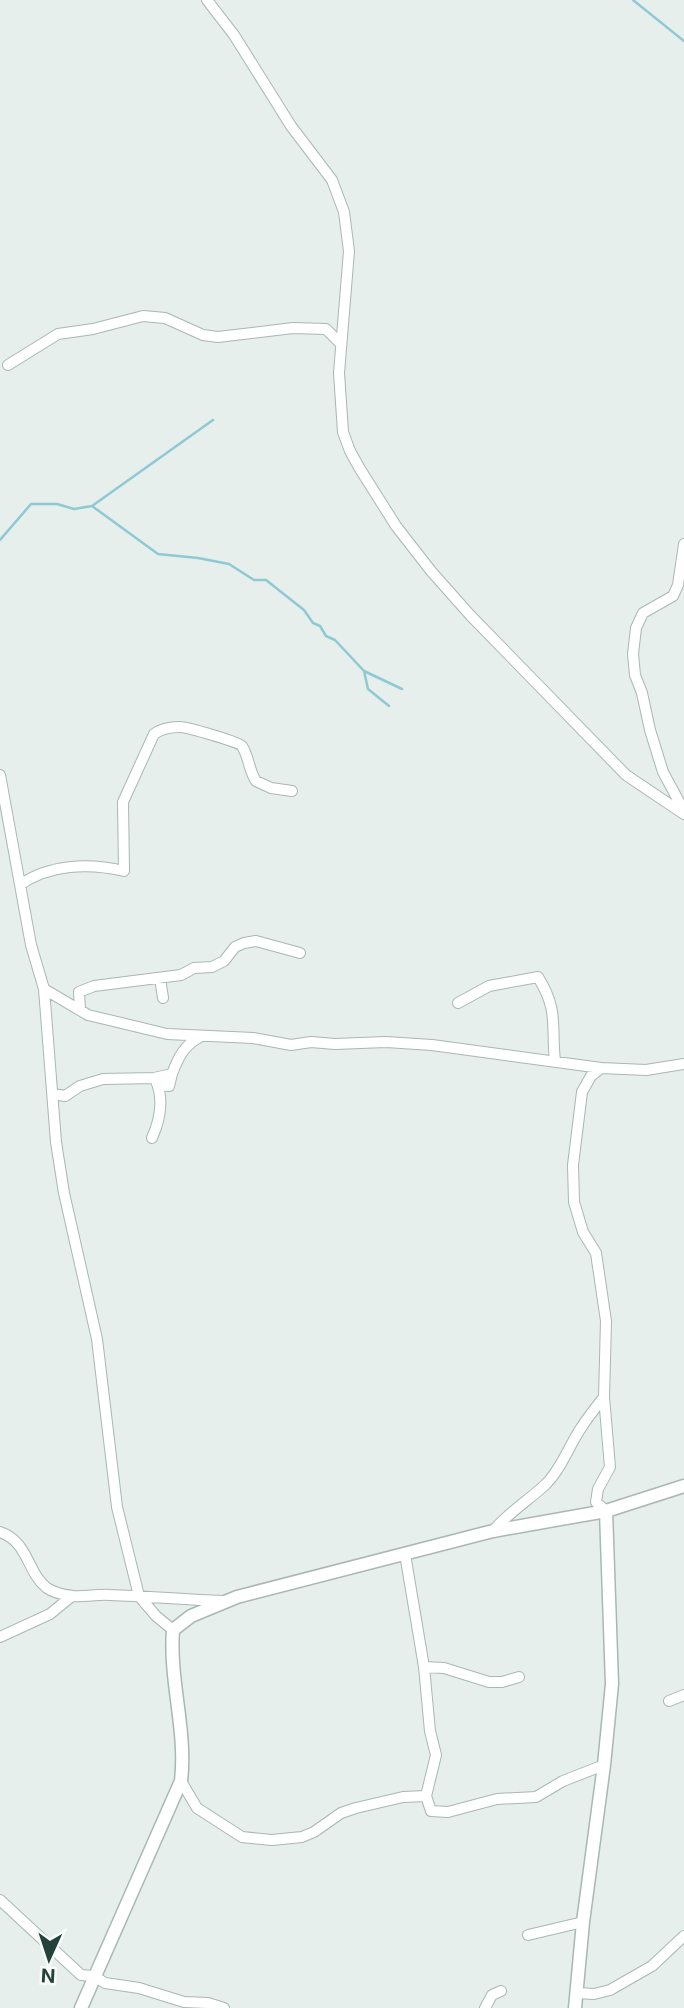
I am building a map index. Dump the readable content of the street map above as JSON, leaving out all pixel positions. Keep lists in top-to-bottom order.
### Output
{
  "north": "bottom"
}
